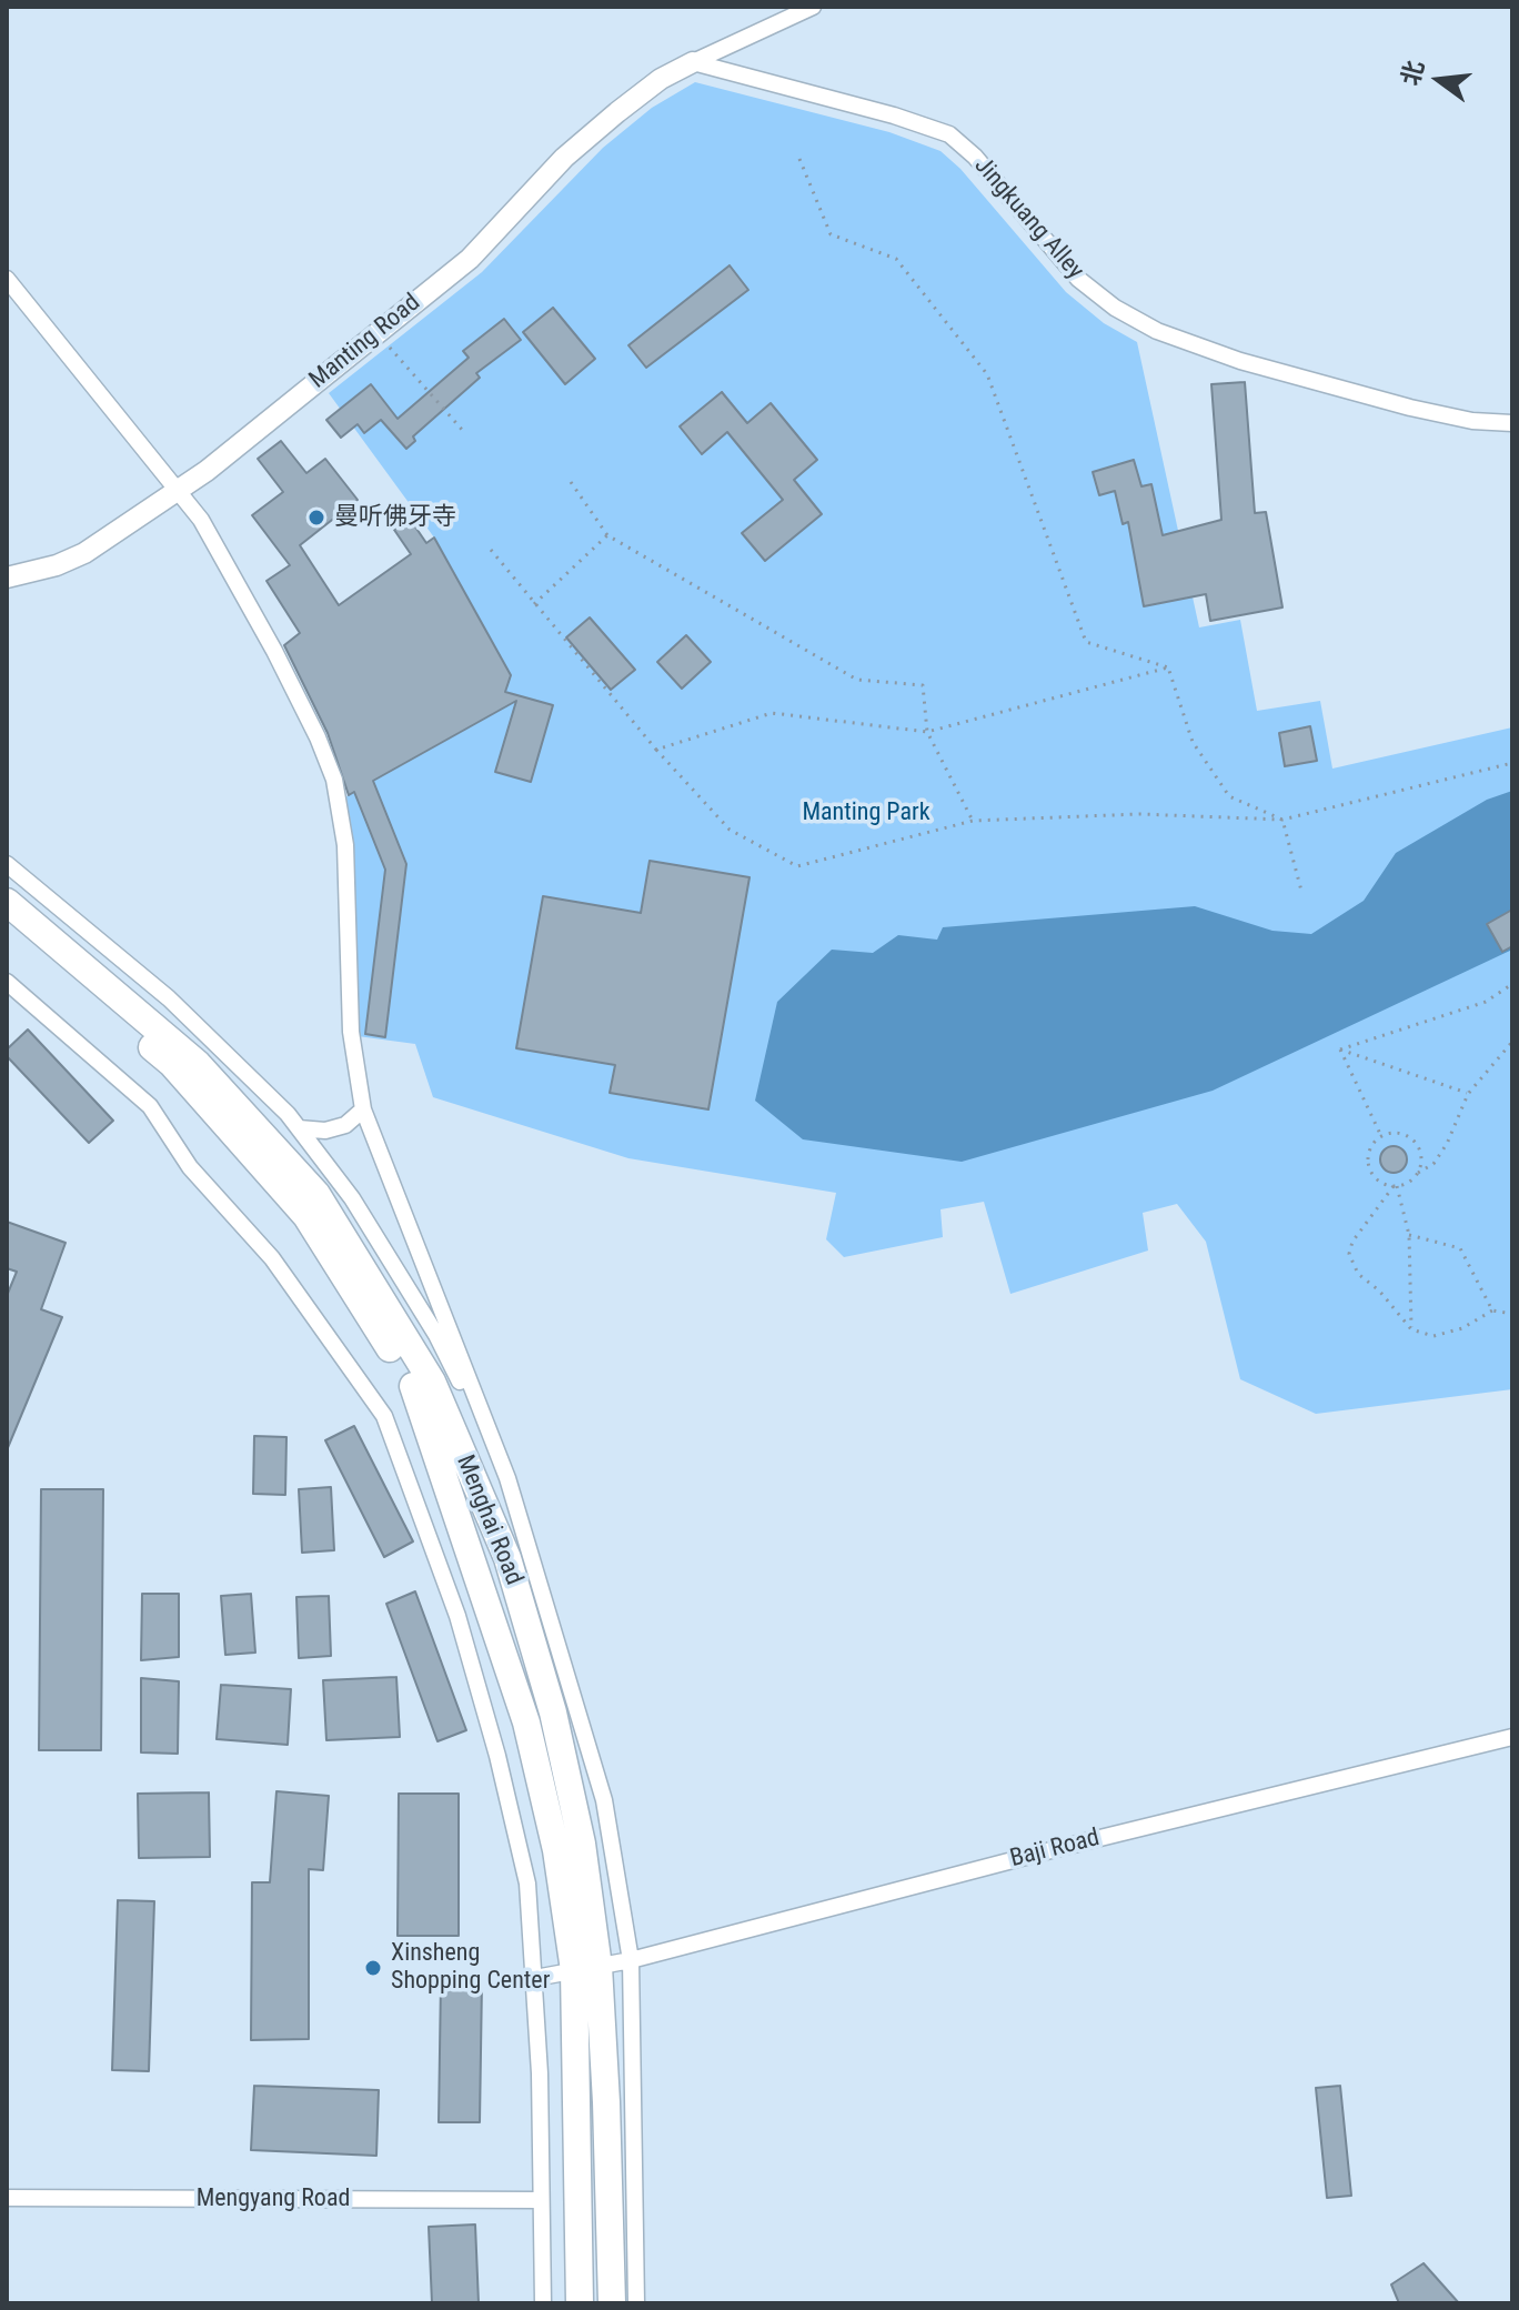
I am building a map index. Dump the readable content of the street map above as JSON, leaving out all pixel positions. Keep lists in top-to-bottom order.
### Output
{
  "streets": {
    "highway": ["Menghai Road"],
    "street": [
      "Jingkuang Alley",
      "Manting Road",
      "Baji Road",
      "Mengyang Road"
    ]
  },
  "crossings": [
    ["Jingkuang Alley", "Manting Road"],
    ["Menghai Road", "Baji Road"]
  ],
  "parks": ["Manting Park"],
  "places": ["曼听佛牙寺", "Xinsheng Shopping Center"],
  "north": "left"
}
